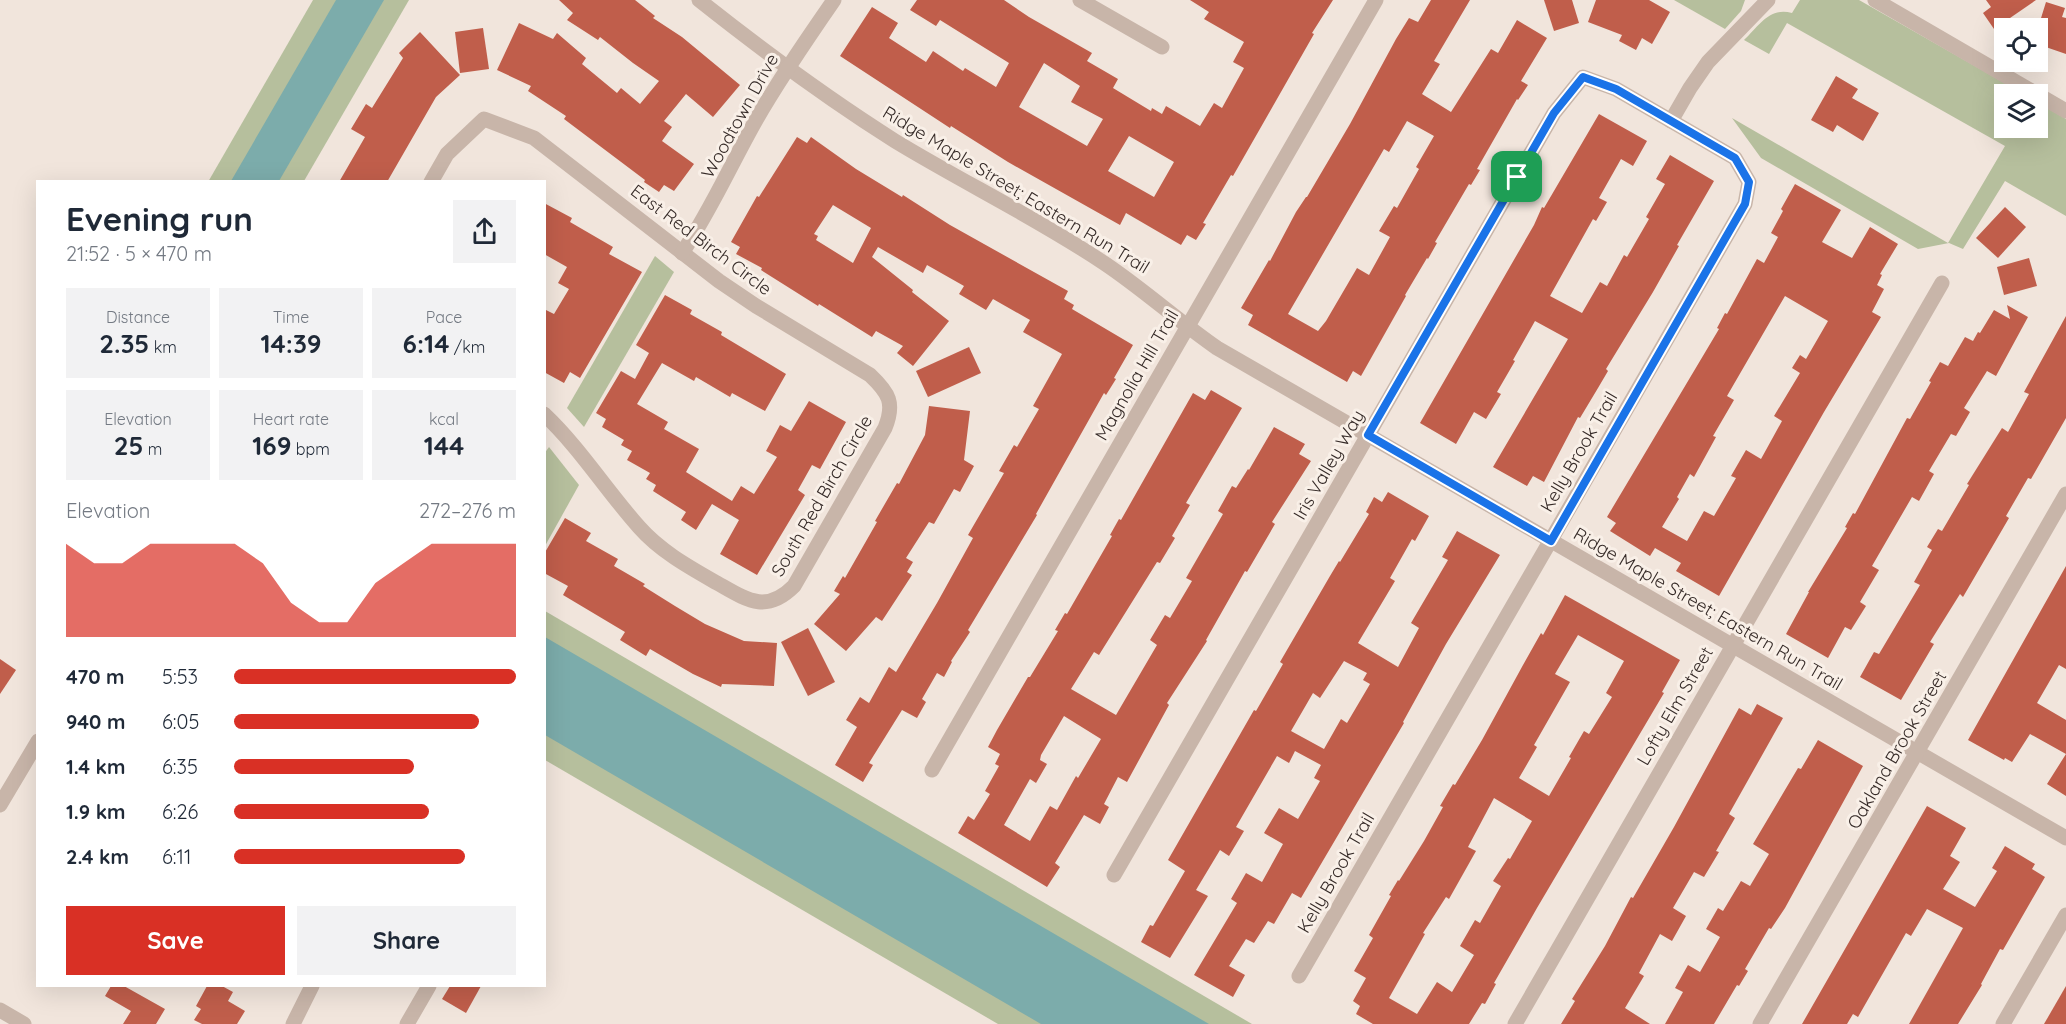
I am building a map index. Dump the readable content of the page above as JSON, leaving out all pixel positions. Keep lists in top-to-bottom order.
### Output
{
  "streets": {
    "street": [
      "Woodtown Drive",
      "Ridge Maple Street; Eastern Run Trail",
      "East Red Birch Circle",
      "Magnolia Hill Trail",
      "Kelly Brook Trail",
      "Iris Valley Way",
      "South Red Birch Circle",
      "Lofty Elm Street",
      "Oakland Brook Street"
    ]
  },
  "crossings": [
    ["Woodtown Drive", "Ridge Maple Street; Eastern Run Trail"],
    ["Woodtown Drive", "East Red Birch Circle"],
    ["Ridge Maple Street; Eastern Run Trail", "Magnolia Hill Trail"],
    ["Ridge Maple Street; Eastern Run Trail", "Kelly Brook Trail"],
    ["Ridge Maple Street; Eastern Run Trail", "Iris Valley Way"],
    ["Ridge Maple Street; Eastern Run Trail", "Lofty Elm Street"],
    ["Ridge Maple Street; Eastern Run Trail", "Oakland Brook Street"],
    ["East Red Birch Circle", "South Red Birch Circle"],
    ["Kelly Brook Trail", "Iris Valley Way"]
  ],
  "page": {
    "heading": ["Evening run", "21:52 · 5 × 470 m"],
    "stats": [
      ["Distance", "2.35 km"],
      ["Time", "14:39"],
      ["Pace", "6:14 /km"],
      ["Elevation", "25 m"],
      ["Heart rate", "169 bpm"],
      ["kcal", "144"]
    ],
    "chart": ["Elevation", "272–276 m"],
    "list": [
      {
        "name": "470 m",
        "note": "5:53"
      },
      {
        "name": "940 m",
        "note": "6:05"
      },
      {
        "name": "1.4 km",
        "note": "6:35"
      },
      {
        "name": "1.9 km",
        "note": "6:26"
      },
      {
        "name": "2.4 km",
        "note": "6:11"
      }
    ],
    "buttons": ["Save", "Share"]
  }
}
